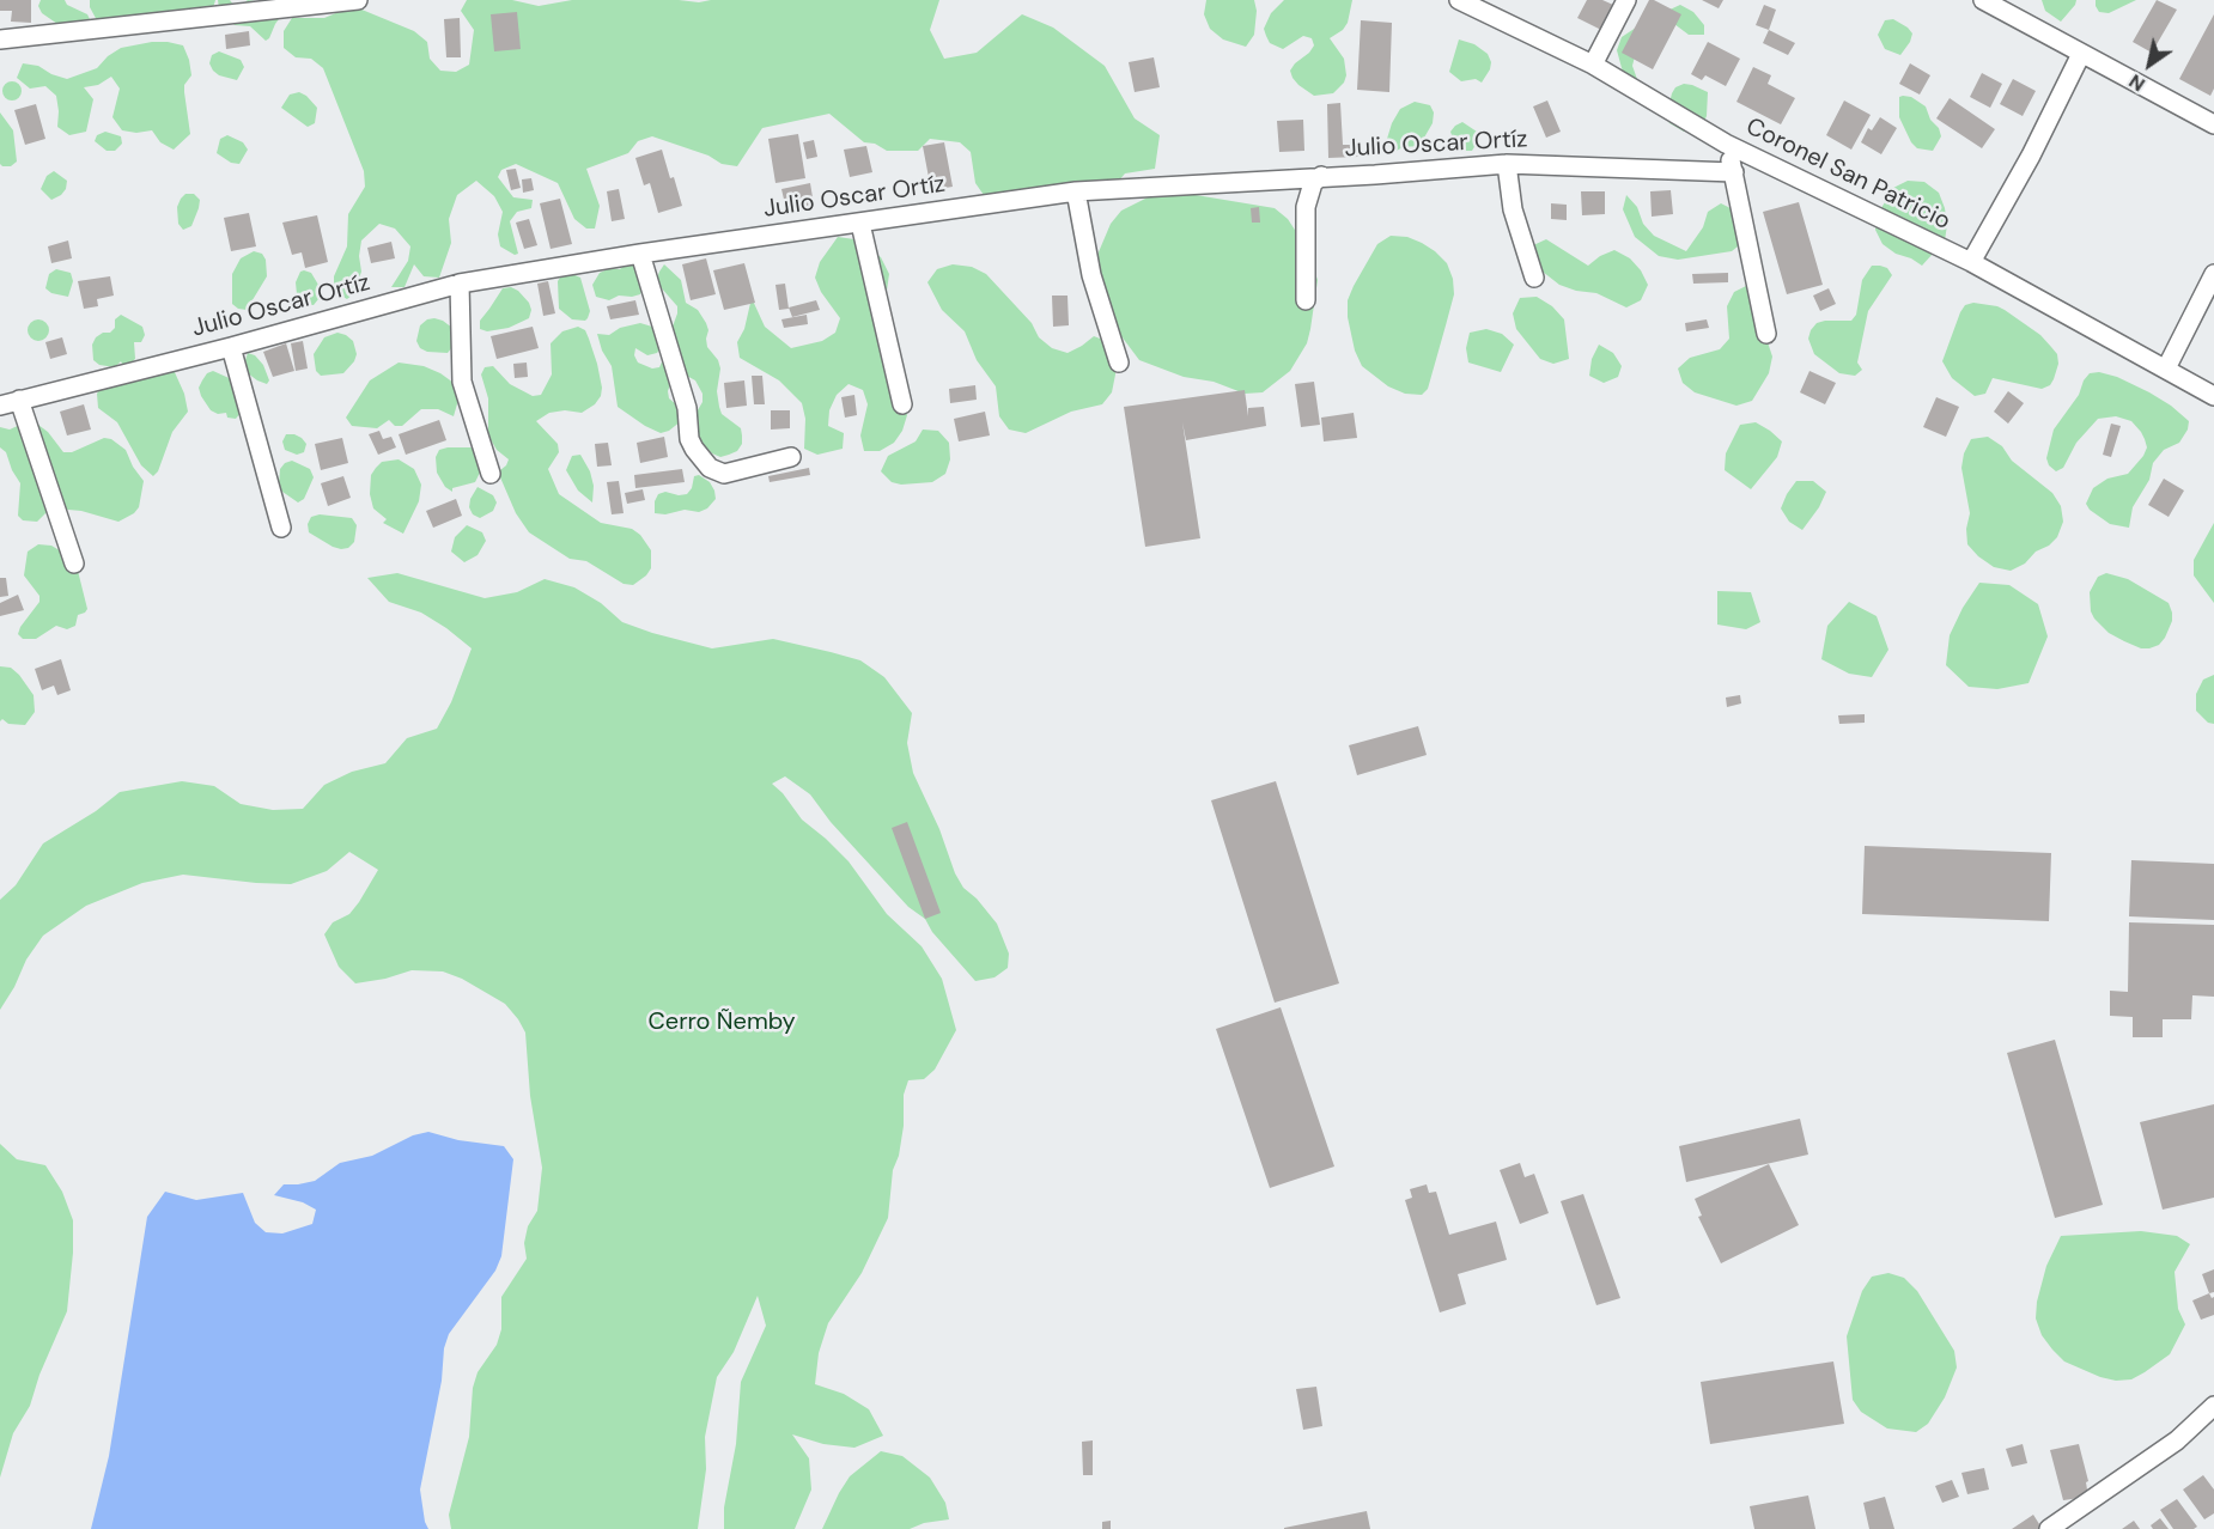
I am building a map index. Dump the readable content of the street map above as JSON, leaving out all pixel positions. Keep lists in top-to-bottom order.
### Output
{
  "streets": {
    "street": ["Julio Oscar Ortíz", "Coronel San Patricio"]
  },
  "parks": ["Cerro Ñemby"],
  "north": "bottom left"
}
